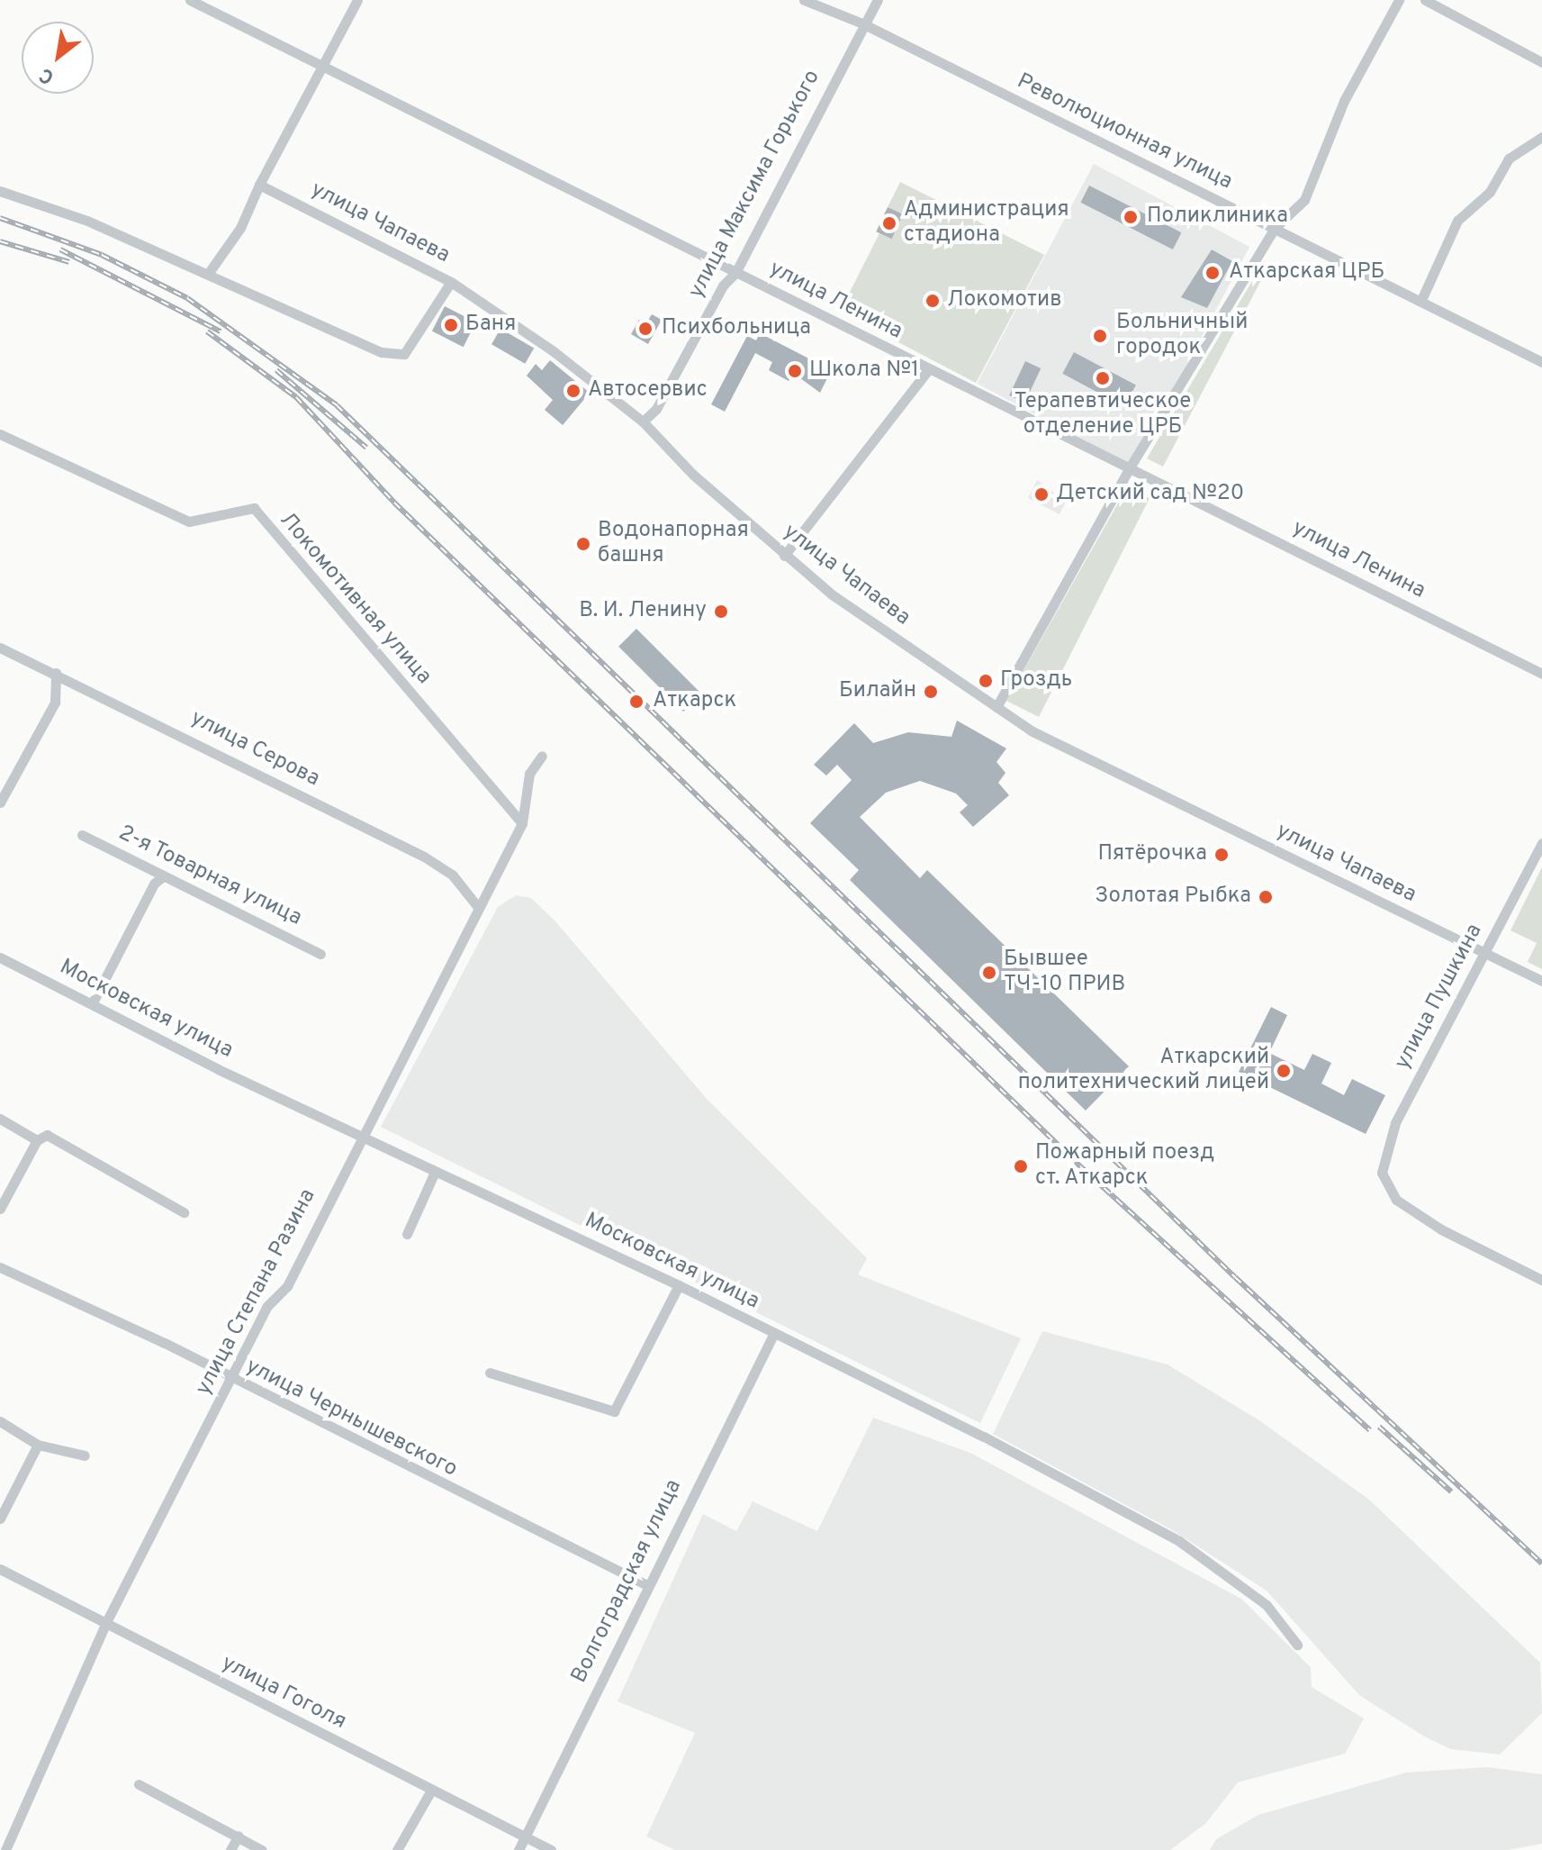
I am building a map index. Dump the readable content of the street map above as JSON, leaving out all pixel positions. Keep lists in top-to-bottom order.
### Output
{
  "streets": {
    "street": [
      "Революционная улица",
      "улица Максима Горького",
      "улица Чапаева",
      "улица Ленина",
      "Локомотивная улица",
      "улица Серова",
      "2-я Товарная улица",
      "улица Пушкина",
      "Московская улица",
      "улица Степана Разина",
      "улица Чернышевского",
      "Волгоградская улица",
      "улица Гоголя"
    ]
  },
  "crossings": [
    ["Революционная улица", "улица Максима Горького"],
    ["улица Максима Горького", "улица Чапаева"],
    ["улица Максима Горького", "улица Ленина"],
    ["улица Чапаева", "улица Пушкина"],
    ["Локомотивная улица", "улица Степана Разина"],
    ["улица Серова", "улица Степана Разина"],
    ["Московская улица", "улица Степана Разина"],
    ["Московская улица", "Волгоградская улица"],
    ["улица Степана Разина", "улица Чернышевского"],
    ["улица Степана Разина", "улица Гоголя"],
    ["улица Чернышевского", "Волгоградская улица"],
    ["Волгоградская улица", "улица Гоголя"]
  ],
  "places": [
    "Поликлиника",
    "Администрация стадиона",
    "Аткарская ЦРБ",
    "Локомотив",
    "Баня",
    "Психбольница",
    "Больничный городок",
    "Школа №1",
    "Терапевтическое отделение ЦРБ",
    "Автосервис",
    "Детский сад №20",
    "Водонапорная башня",
    "В. И. Ленину",
    "Гроздь",
    "Билайн",
    "Аткарск",
    "Пятёрочка",
    "Золотая Рыбка",
    "Бывшее ТЧ-10 ПРИВ",
    "Аткарский политехнический лицей",
    "Пожарный поезд ст. Аткарск"
  ],
  "north": "bottom left"
}
